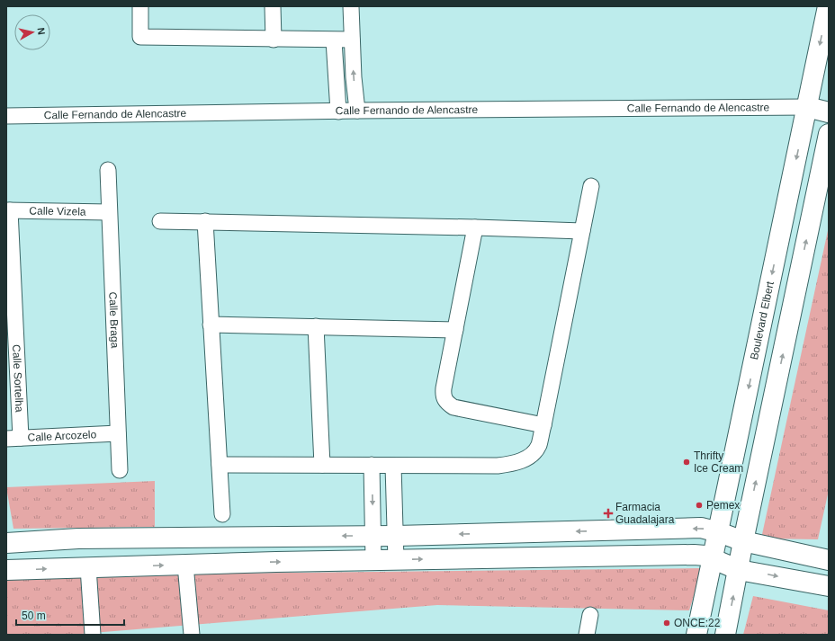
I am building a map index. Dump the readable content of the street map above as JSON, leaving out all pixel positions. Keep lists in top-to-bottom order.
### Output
{
  "streets": {
    "street": [
      "Calle Fernando de Alencastre",
      "Calle Vizela",
      "Calle Braga",
      "Boulevard Elbert",
      "Calle Sortelha",
      "Calle Arcozelo"
    ]
  },
  "crossings": [
    ["Calle Fernando de Alencastre", "Boulevard Elbert"],
    ["Calle Vizela", "Calle Braga"],
    ["Calle Vizela", "Calle Sortelha"],
    ["Calle Braga", "Calle Arcozelo"],
    ["Calle Sortelha", "Calle Arcozelo"]
  ],
  "places": {
    "other": ["Thrifty Ice Cream", "Pemex", "ONCE:22"],
    "health": ["Farmacia Guadalajara"]
  },
  "scale_bar": "50 m",
  "north": "right"
}
